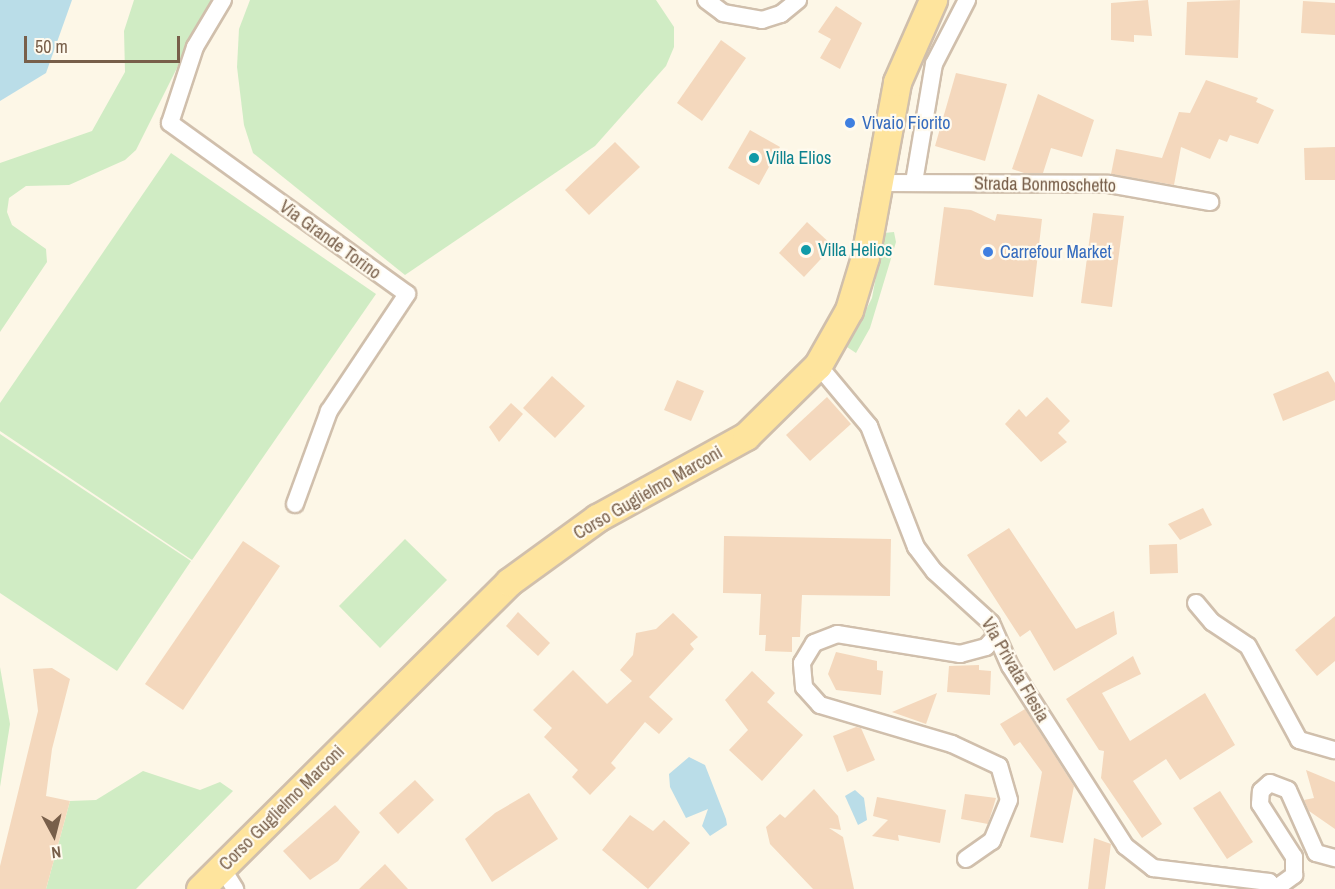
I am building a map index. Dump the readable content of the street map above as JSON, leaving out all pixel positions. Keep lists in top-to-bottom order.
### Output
{
  "streets": {
    "main road": ["Corso Guglielmo Marconi"],
    "street": ["Strada Bonmoschetto", "Via Grande Torino", "Via Privata Flesia"]
  },
  "crossings": [
    ["Strada Bonmoschetto", "Corso Guglielmo Marconi"],
    ["Corso Guglielmo Marconi", "Via Privata Flesia"]
  ],
  "places": [
    "Vivaio Fiorito",
    "Villa Elios",
    "Villa Helios",
    "Carrefour Market"
  ],
  "scale_bar": "50 m",
  "north": "bottom"
}
